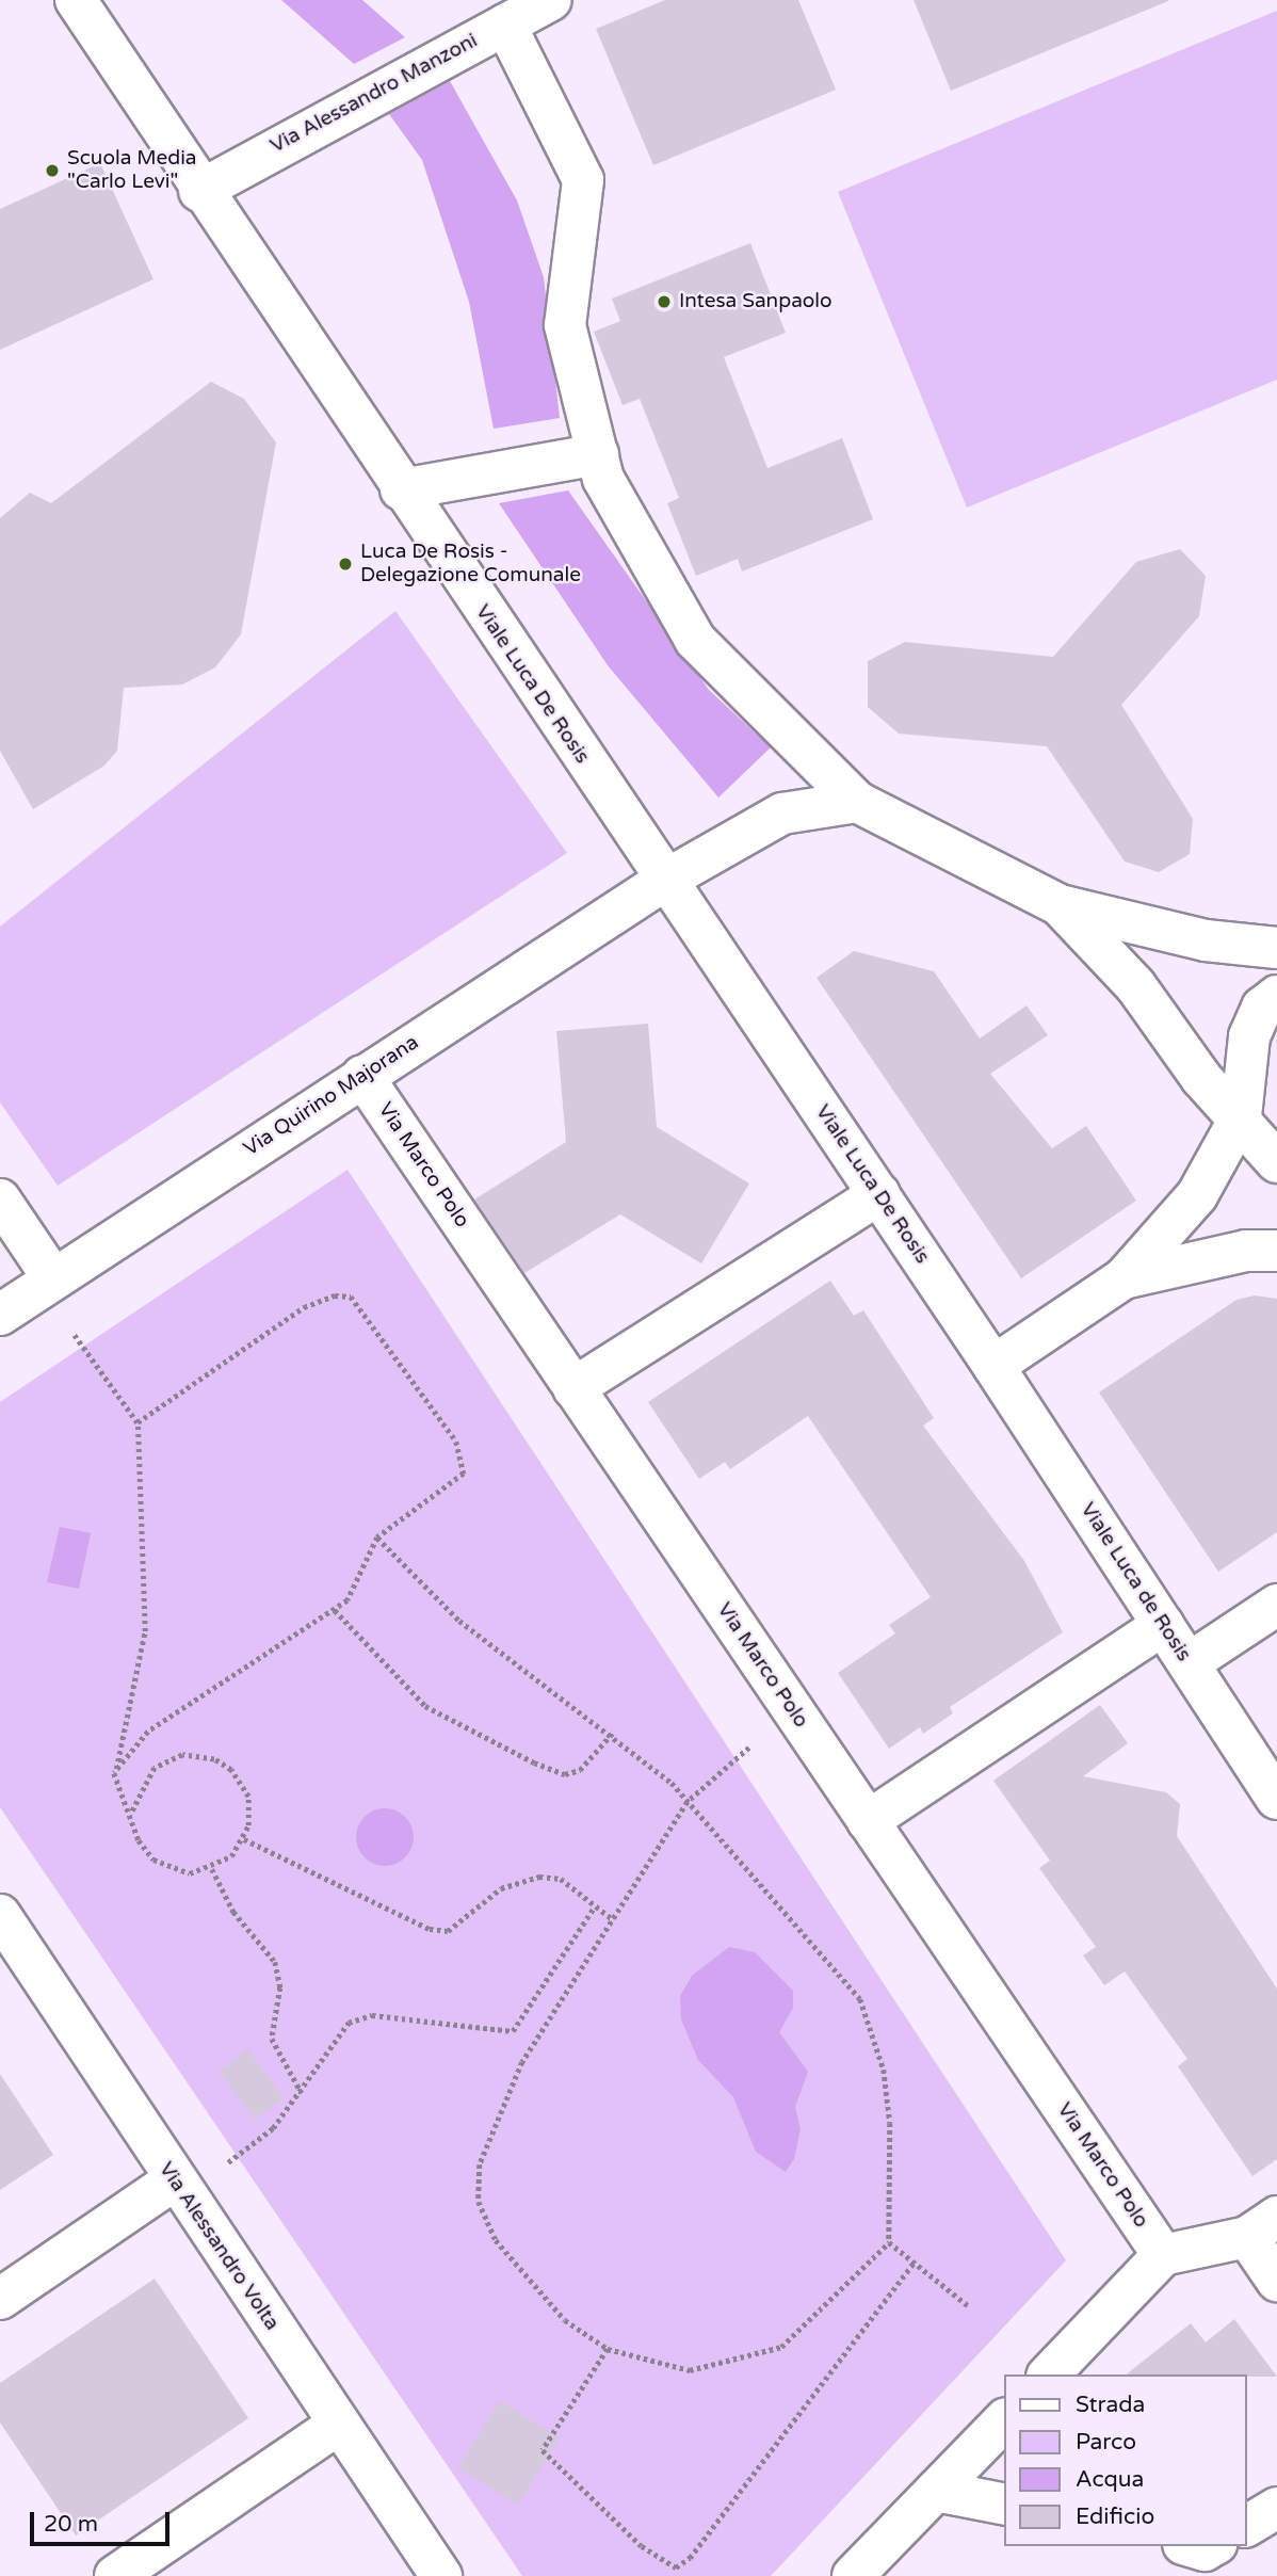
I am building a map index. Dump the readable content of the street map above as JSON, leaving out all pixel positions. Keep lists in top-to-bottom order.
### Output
{
  "streets": {
    "street": [
      "Via Alessandro Manzoni",
      "Viale Luca De Rosis",
      "Via Quirino Majorana",
      "Via Marco Polo",
      "Viale Luca de Rosis",
      "Via Alessandro Volta"
    ]
  },
  "crossings": [
    ["Via Alessandro Manzoni", "Viale Luca De Rosis"],
    ["Viale Luca De Rosis", "Via Quirino Majorana"],
    ["Viale Luca De Rosis", "Viale Luca de Rosis"],
    ["Via Quirino Majorana", "Via Marco Polo"]
  ],
  "places": ["Scuola Media \"Carlo Levi\"", "Intesa Sanpaolo", "Luca De Rosis - Delegazione Comunale"],
  "legend": [
    "Strada",
    "Parco",
    "Acqua",
    "Edificio"
  ],
  "scale_bar": "20 m"
}
